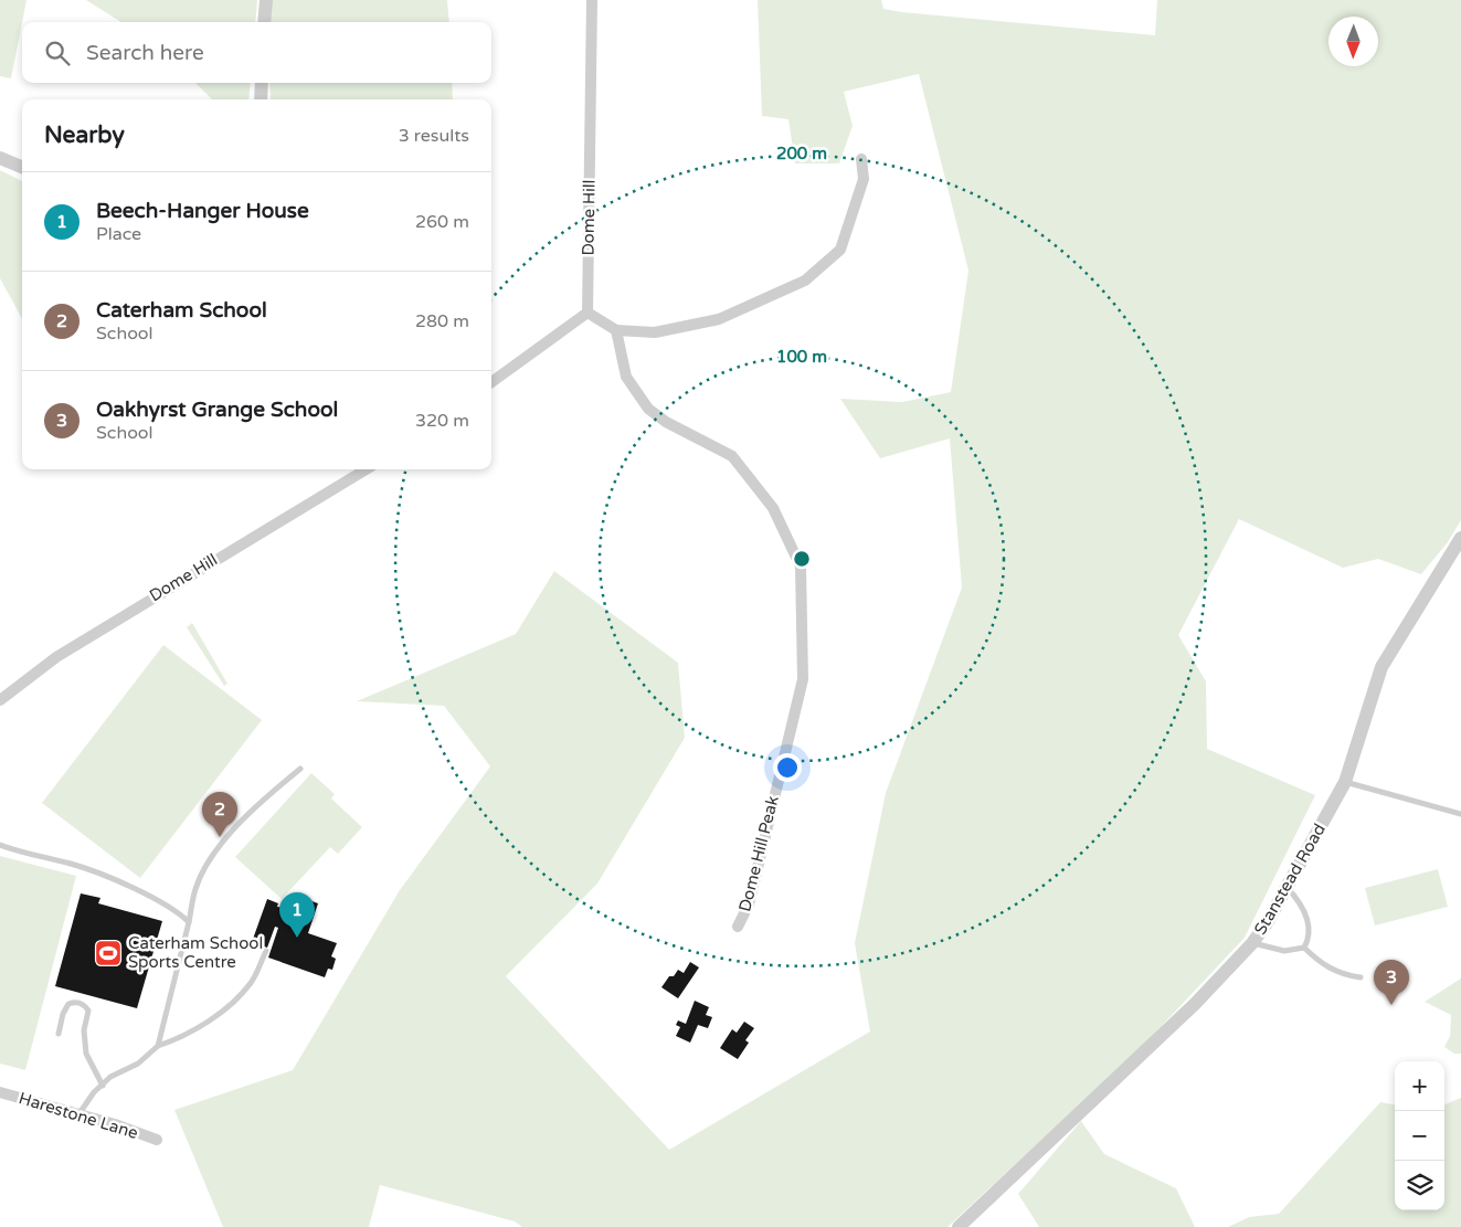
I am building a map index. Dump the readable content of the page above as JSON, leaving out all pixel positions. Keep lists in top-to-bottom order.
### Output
{
  "streets": {
    "street": [
      "Dome Hill",
      "Dome Hill Peak",
      "Stanstead Road",
      "Harestone Lane"
    ]
  },
  "places": {
    "sports": ["Caterham School Sports Centre"]
  },
  "north": "bottom",
  "page": {
    "search": "Search here",
    "heading": ["Nearby", "3 results"],
    "list": [
      {
        "mark": "1",
        "name": "Beech-Hanger House",
        "note": "Place",
        "value": "260 m"
      },
      {
        "mark": "2",
        "name": "Caterham School",
        "note": "School",
        "value": "280 m"
      },
      {
        "mark": "3",
        "name": "Oakhyrst Grange School",
        "note": "School",
        "value": "320 m"
      }
    ],
    "pins": ["2", "1", "3"],
    "map_buttons": ["+", "−"]
  },
  "rings": ["200 m", "100 m"]
}
